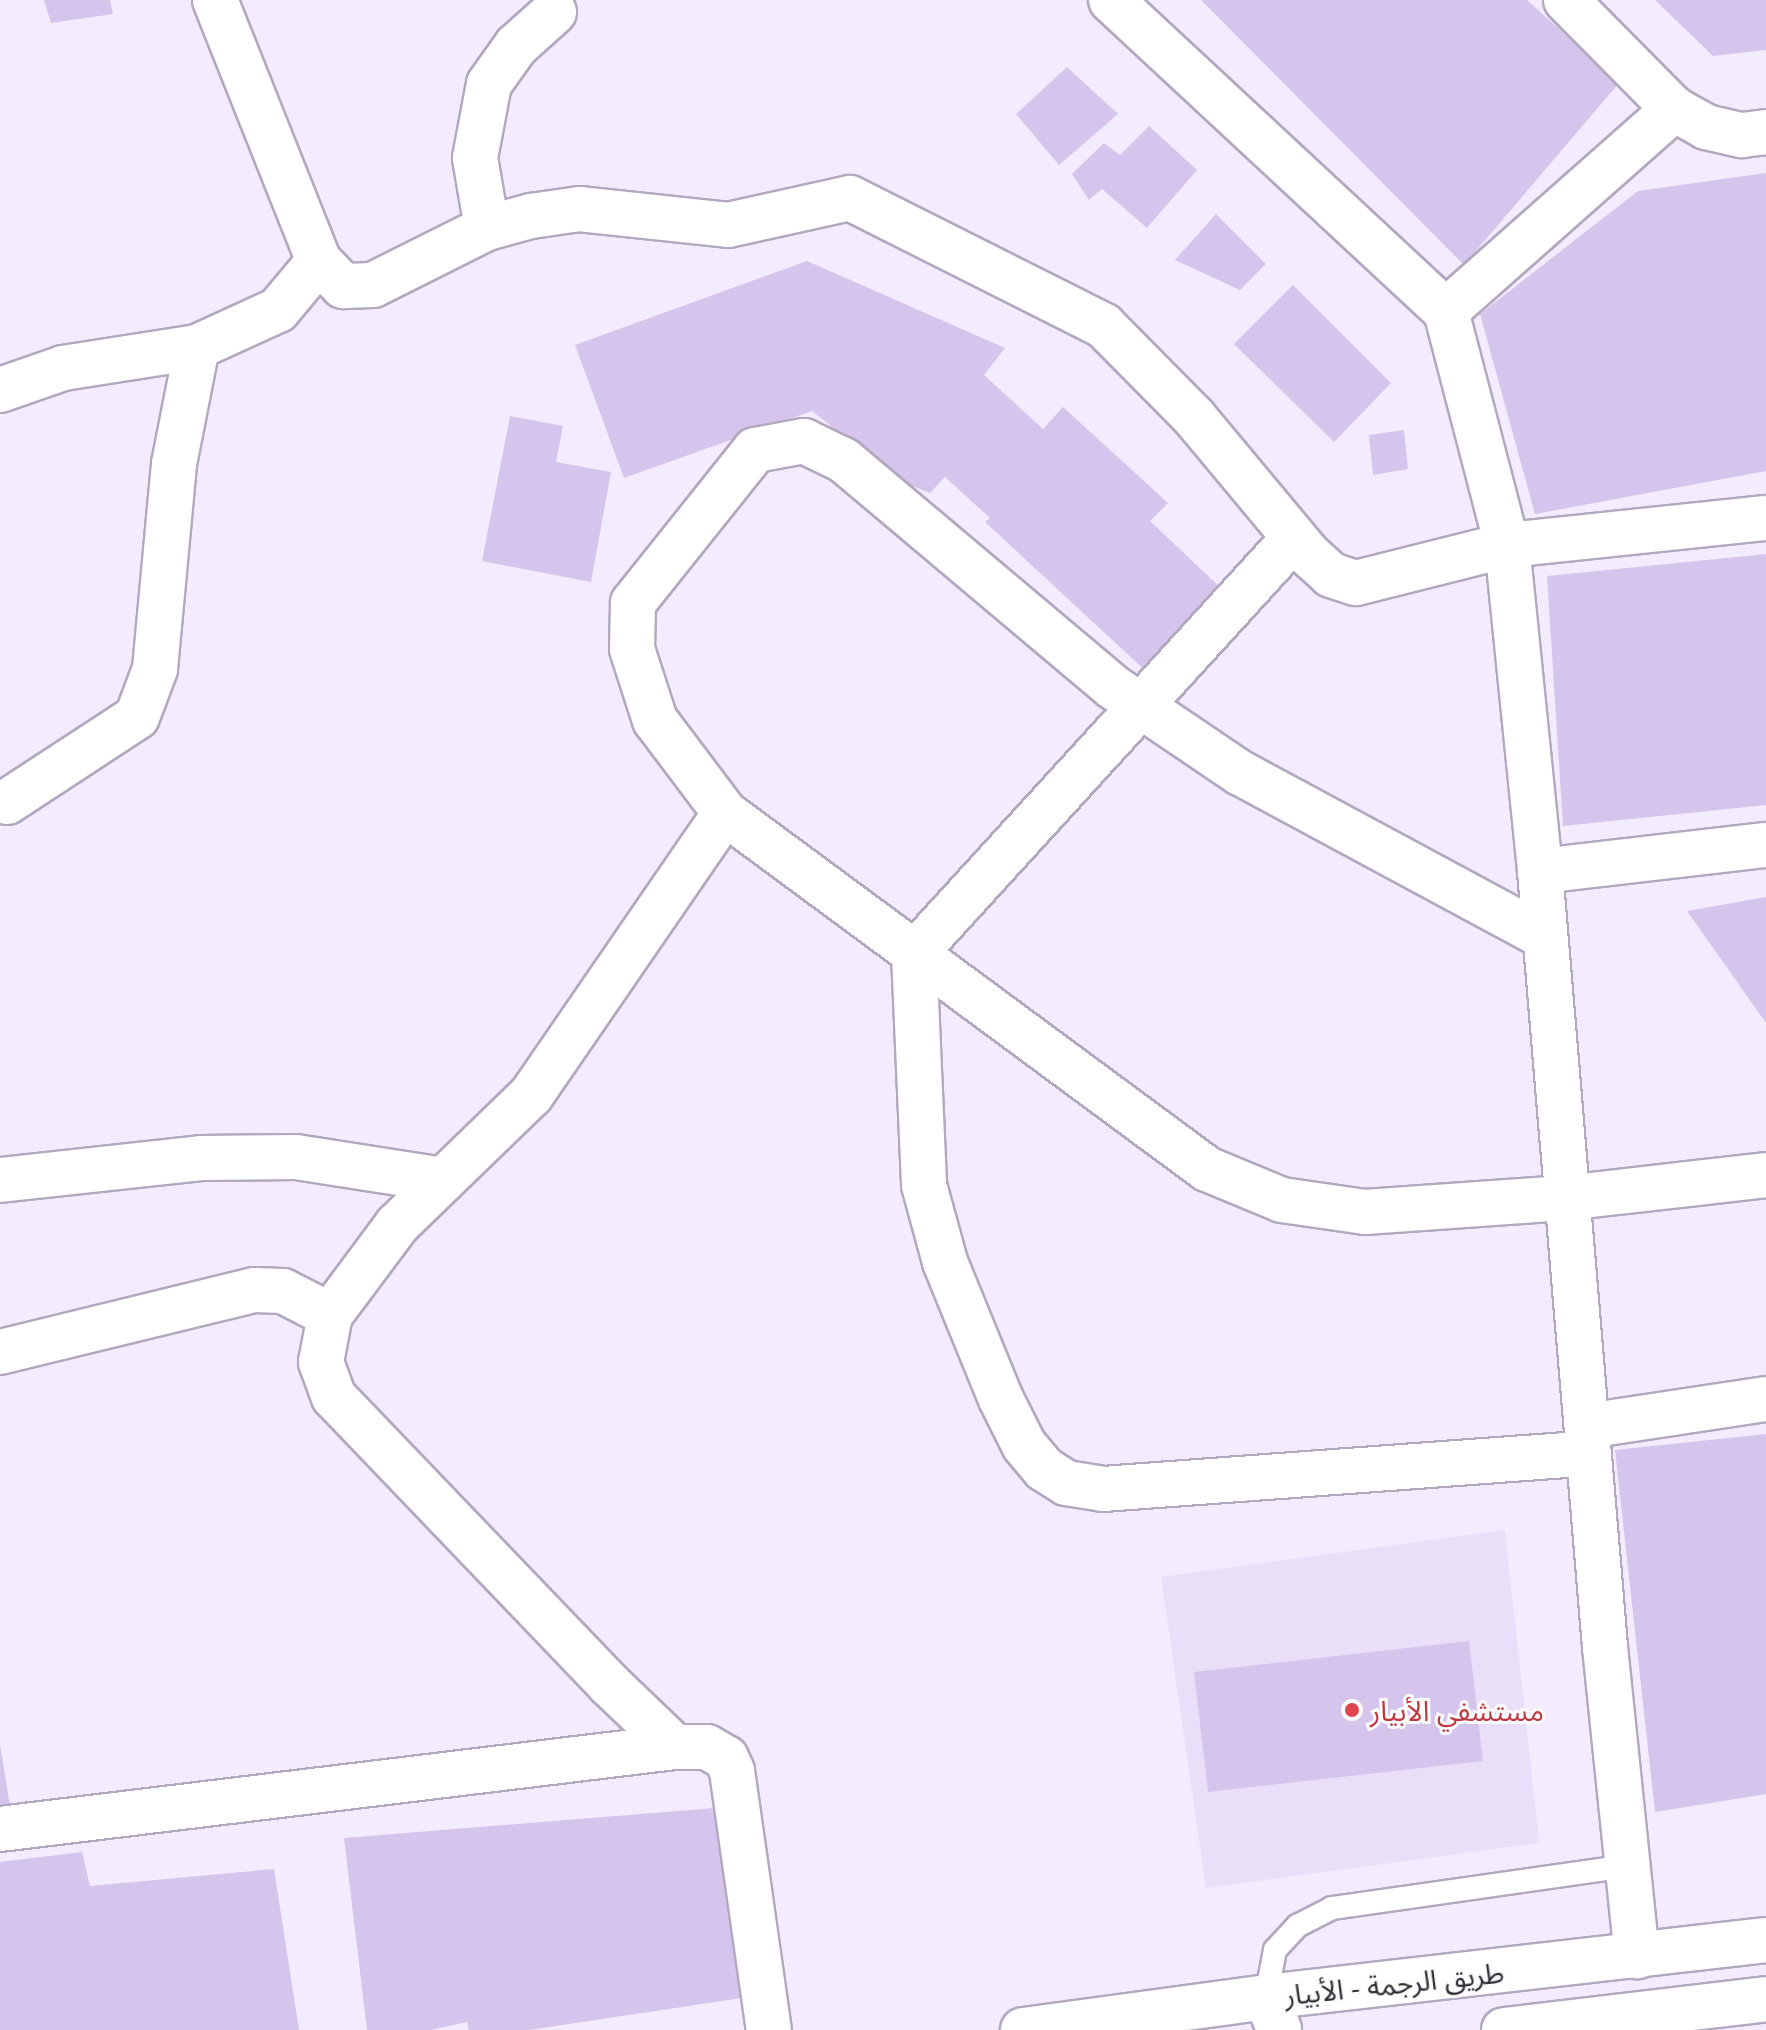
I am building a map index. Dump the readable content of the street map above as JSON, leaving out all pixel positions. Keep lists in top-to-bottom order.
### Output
{
  "streets": {
    "main road": ["طريق الرجمة - الأبيار"]
  },
  "places": ["مستشفي الأبيار"]
}
